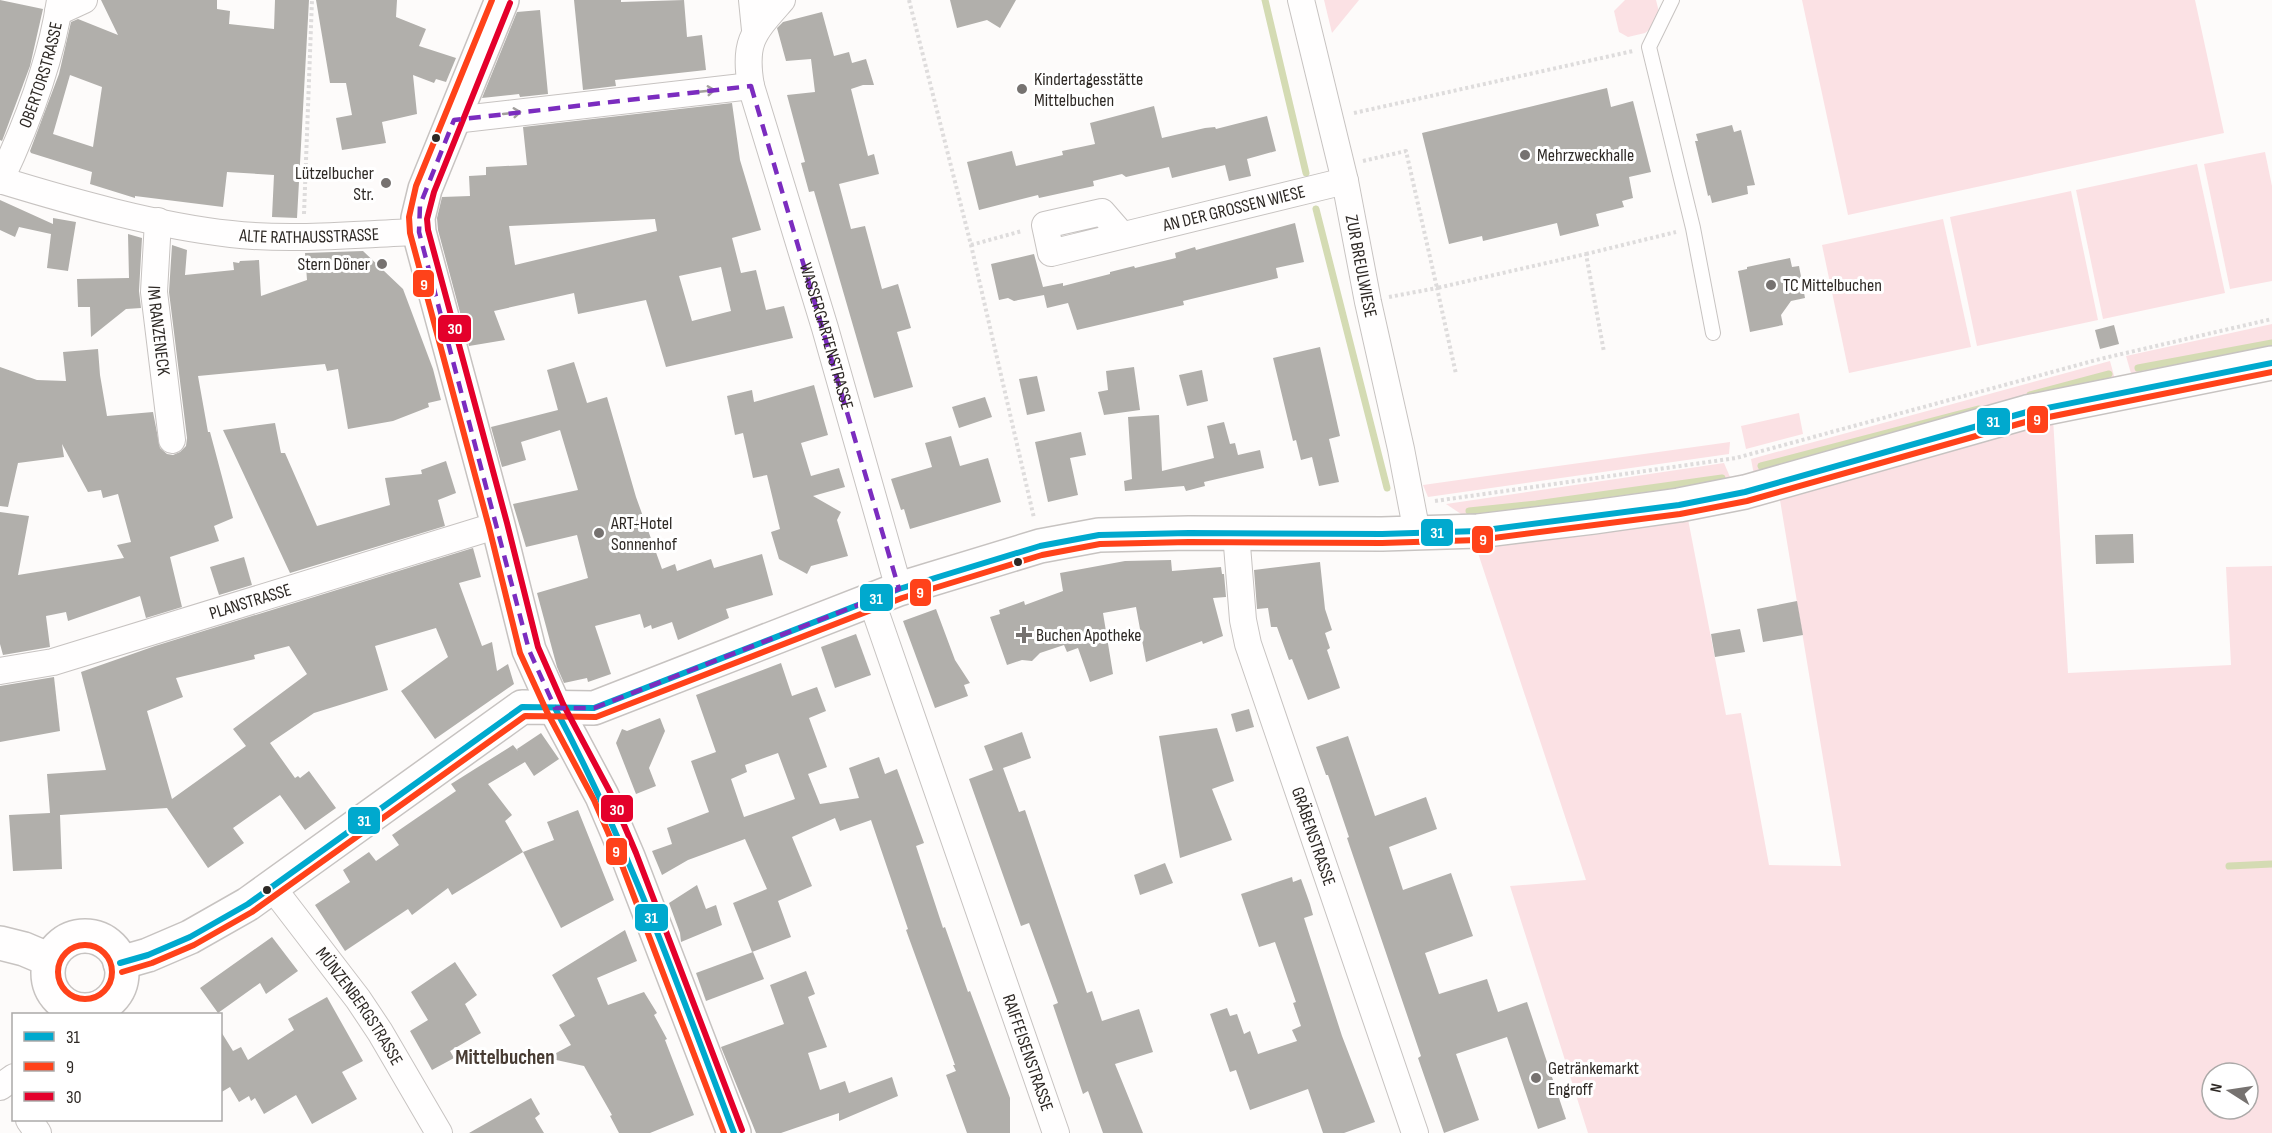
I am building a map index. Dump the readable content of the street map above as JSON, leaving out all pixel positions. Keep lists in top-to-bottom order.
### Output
{
  "streets": {
    "street": [
      "OBERTORSTRASSE",
      "AN DER GROSSEN WIESE",
      "ALTE RATHAUSSTRASSE",
      "ZUR BREULWIESE",
      "IM RANZENECK",
      "WASSERGARTENSTRASSE",
      "PLANSTRASSE",
      "GRÄBENSTRASSE",
      "MÜNZENBERGSTRASSE",
      "RAIFFEISENSTRASSE"
    ]
  },
  "crossings": [
    ["OBERTORSTRASSE", "ALTE RATHAUSSTRASSE"],
    ["AN DER GROSSEN WIESE", "ZUR BREULWIESE"],
    ["ALTE RATHAUSSTRASSE", "IM RANZENECK"],
    ["WASSERGARTENSTRASSE", "RAIFFEISENSTRASSE"]
  ],
  "districts": ["Mittelbuchen"],
  "places": {
    "other": [
      "Kindertagesstätte Mittelbuchen",
      "Mehrzweckhalle",
      "Lützelbucher Str.",
      "Stern Döner",
      "TC Mittelbuchen",
      "ART-Hotel Sonnenhof",
      "Getränkemarkt Engroff"
    ],
    "health": ["Buchen Apotheke"]
  },
  "lines": ["transit line 9", "transit line 30", "transit line 31"],
  "legend": ["31", "9", "30"],
  "north": "left"
}
